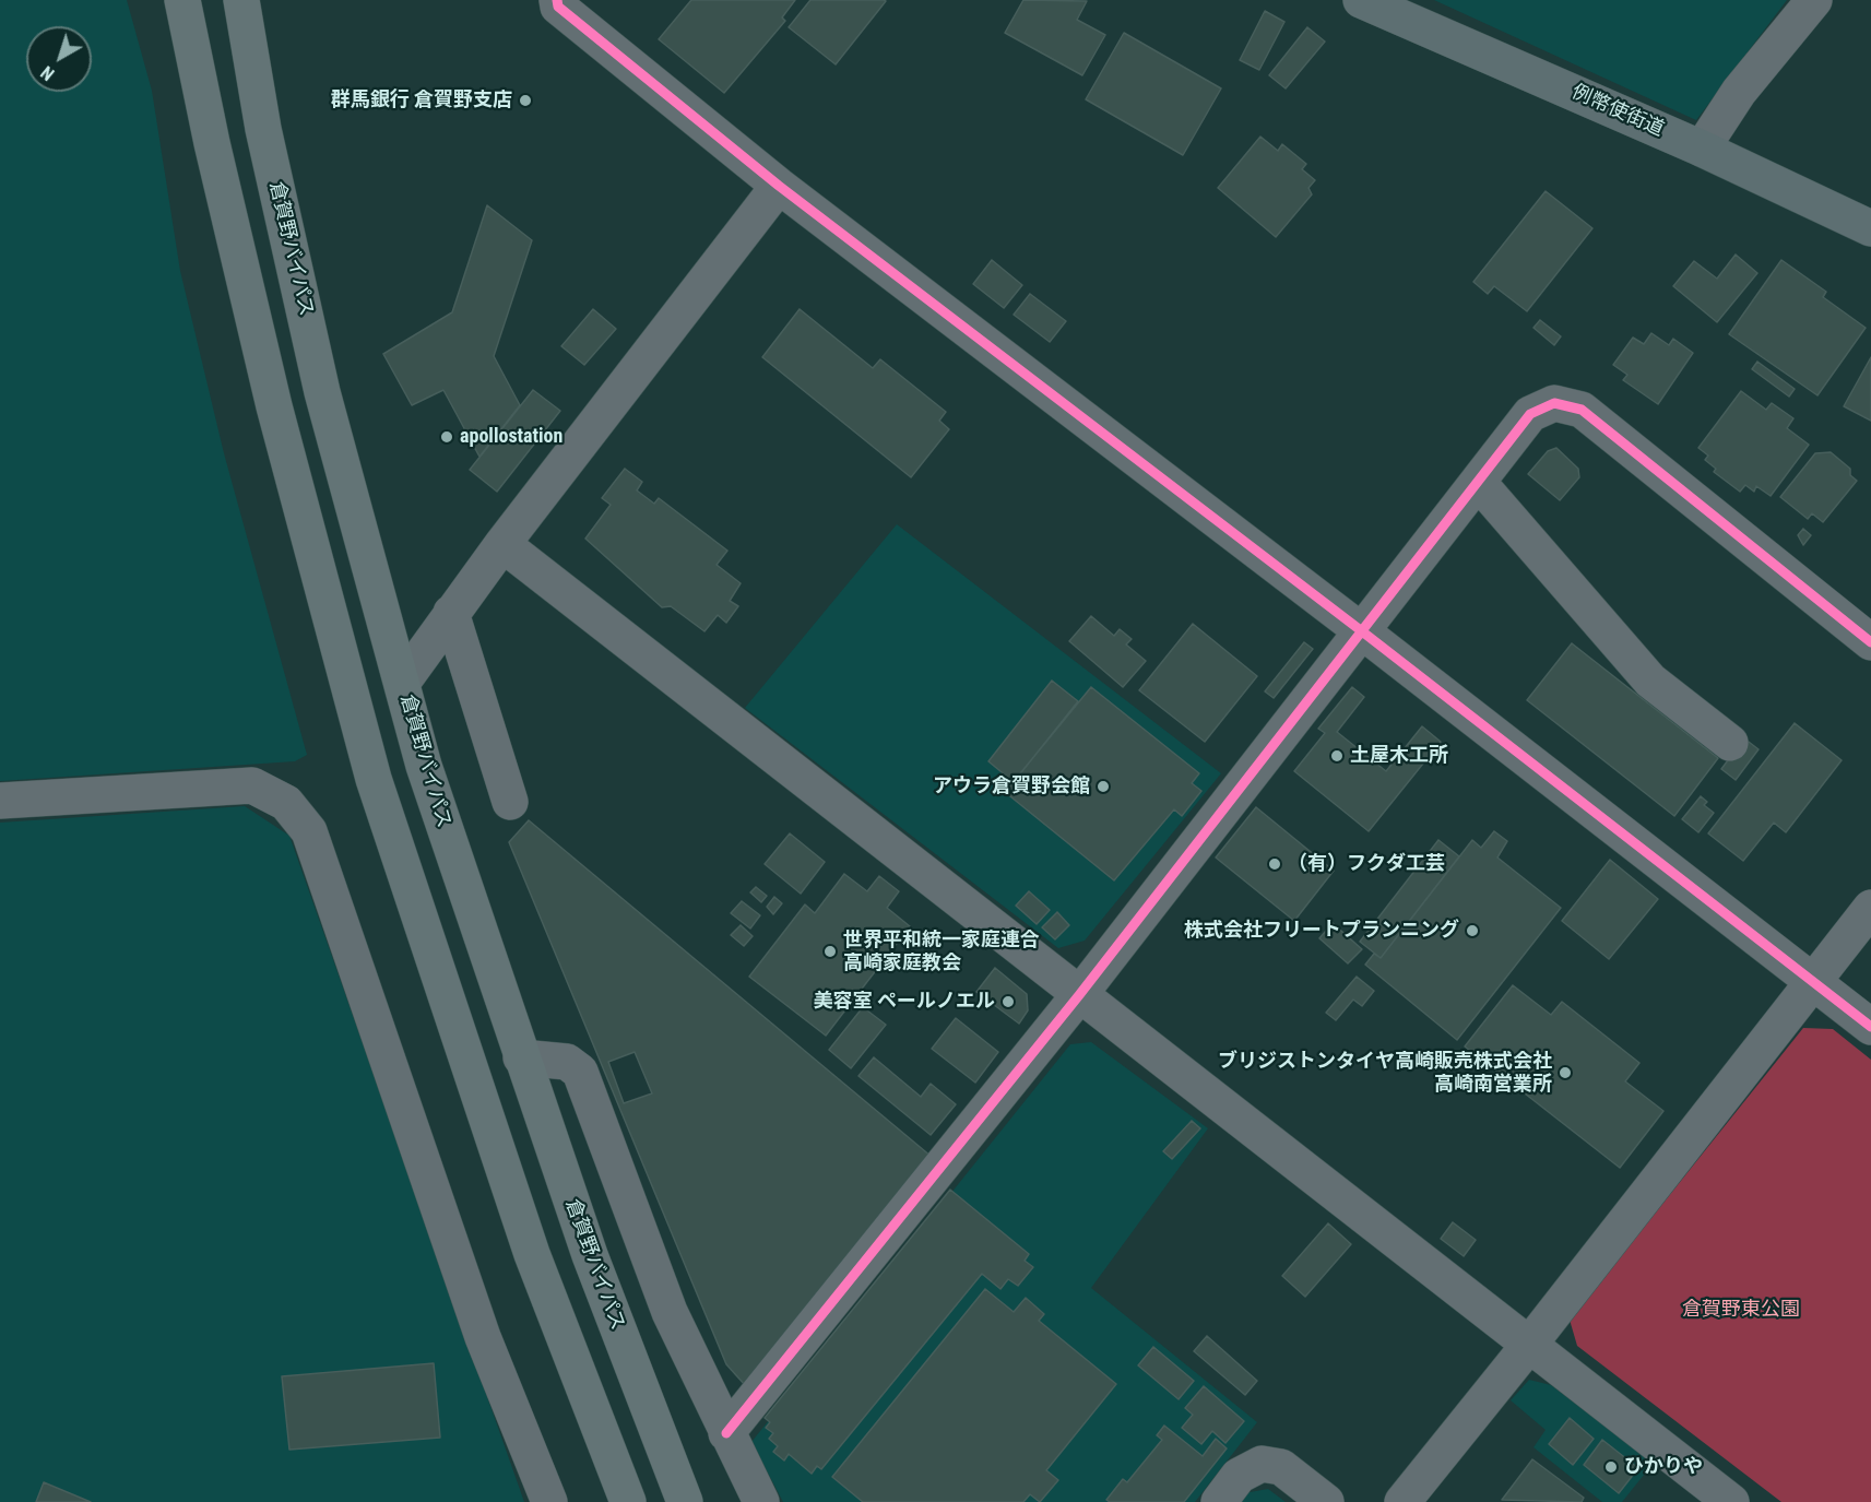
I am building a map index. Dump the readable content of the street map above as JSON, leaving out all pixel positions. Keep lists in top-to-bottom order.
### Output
{
  "streets": {
    "highway": ["倉賀野バイパス"],
    "main road": ["例幣使街道"]
  },
  "parks": ["倉賀野東公園"],
  "places": [
    "群馬銀行 倉賀野支店",
    "apollostation",
    "土屋木工所",
    "アウラ倉賀野会館",
    "（有）フクダ工芸",
    "株式会社フリートプランニング",
    "世界平和統一家庭連合 高崎家庭教会",
    "美容室 ペールノエル",
    "ブリジストンタイヤ高崎販売株式会社 高崎南営業所",
    "ひかりや"
  ],
  "north": "bottom left"
}
